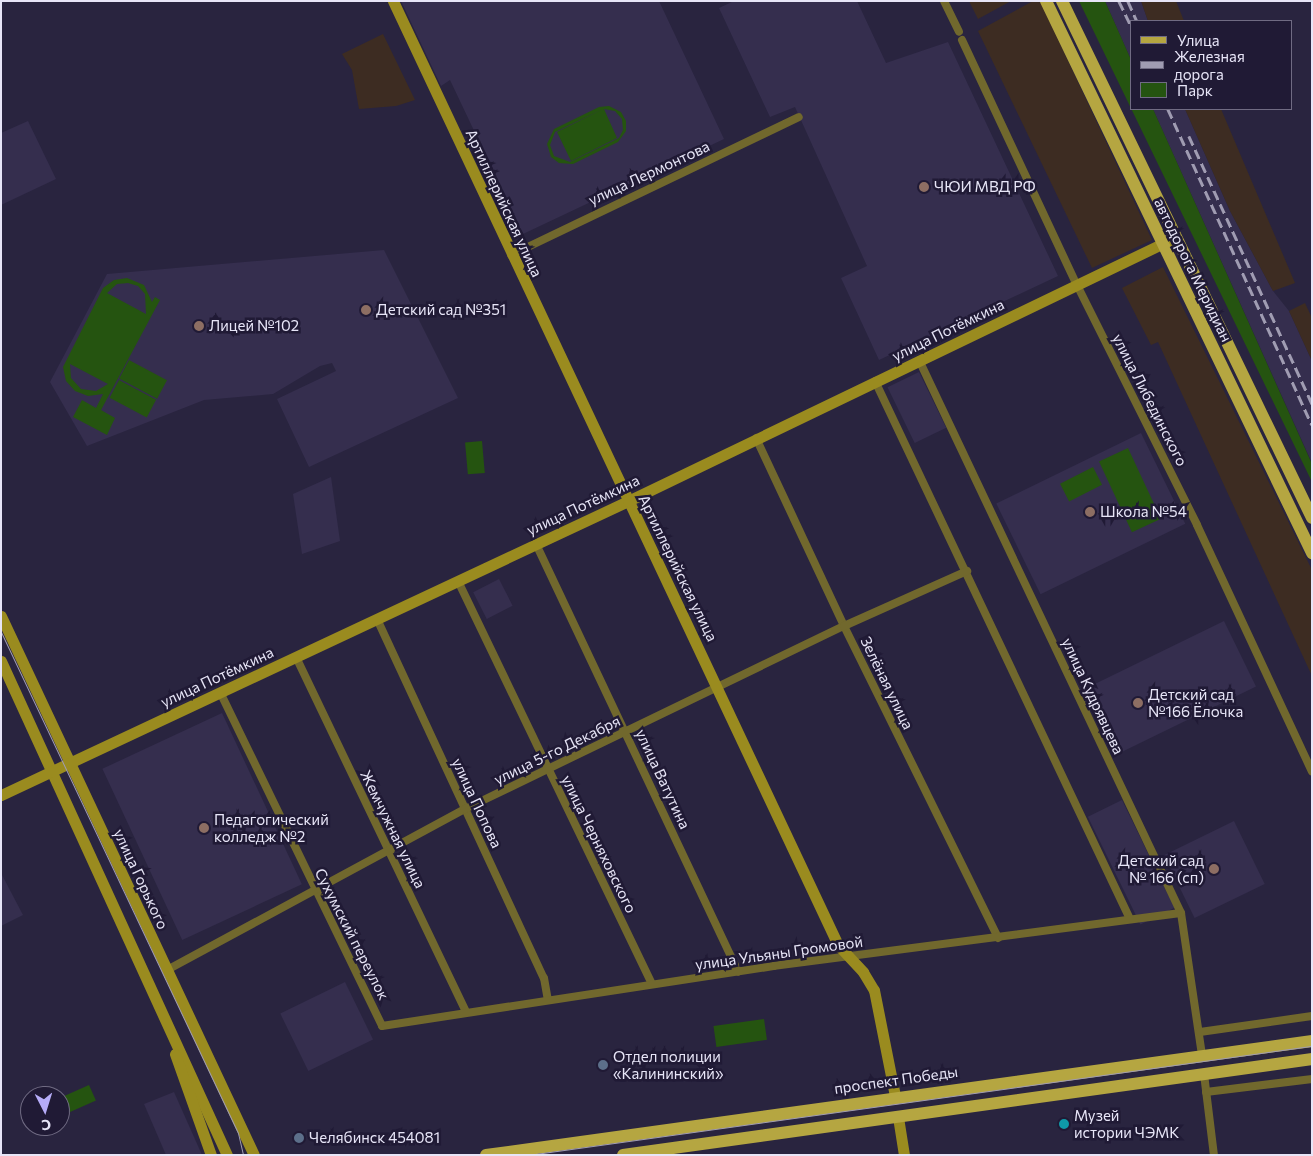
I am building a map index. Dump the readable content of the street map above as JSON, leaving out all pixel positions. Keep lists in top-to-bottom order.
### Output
{
  "streets": {
    "main road": ["Артиллерийская улица", "автодорога Меридиан", "проспект Победы"],
    "street": [
      "улица Лермонтова",
      "улица Потёмкина",
      "улица Либединского",
      "Зелёная улица",
      "улица Кудрявцева",
      "улица 5-го Декабря",
      "улица Ватутина",
      "улица Попова",
      "Жемчужная улица",
      "улица Черняховского",
      "улица Горького",
      "Сухумский переулок",
      "улица Ульяны Громовой"
    ]
  },
  "crossings": [
    ["улица Лермонтова", "Артиллерийская улица"],
    ["Артиллерийская улица", "улица Потёмкина"],
    ["Артиллерийская улица", "улица 5-го Декабря"],
    ["Артиллерийская улица", "улица Ульяны Громовой"],
    ["Артиллерийская улица", "проспект Победы"],
    ["автодорога Меридиан", "улица Потёмкина"],
    ["улица Потёмкина", "улица Либединского"],
    ["улица Потёмкина", "Зелёная улица"],
    ["улица Потёмкина", "улица Кудрявцева"],
    ["улица Потёмкина", "улица Ватутина"],
    ["улица Потёмкина", "улица Попова"],
    ["улица Потёмкина", "Жемчужная улица"],
    ["улица Потёмкина", "улица Черняховского"],
    ["улица Потёмкина", "улица Горького"],
    ["улица Потёмкина", "Сухумский переулок"],
    ["Зелёная улица", "улица 5-го Декабря"],
    ["Зелёная улица", "улица Ульяны Громовой"],
    ["улица Кудрявцева", "улица Ульяны Громовой"],
    ["улица Кудрявцева", "проспект Победы"],
    ["улица 5-го Декабря", "улица Ватутина"],
    ["улица 5-го Декабря", "улица Попова"],
    ["улица 5-го Декабря", "Жемчужная улица"],
    ["улица 5-го Декабря", "улица Черняховского"],
    ["улица 5-го Декабря", "улица Горького"],
    ["улица 5-го Декабря", "Сухумский переулок"],
    ["улица Ватутина", "улица Ульяны Громовой"],
    ["улица Попова", "улица Ульяны Громовой"],
    ["Жемчужная улица", "улица Ульяны Громовой"],
    ["улица Черняховского", "улица Ульяны Громовой"],
    ["Сухумский переулок", "улица Ульяны Громовой"]
  ],
  "places": [
    "ЧЮИ МВД РФ",
    "Детский сад №351",
    "Лицей №102",
    "Школа №54",
    "Детский сад №166 Ёлочка",
    "Педагогический колледж №2",
    "Детский сад № 166 (сп)",
    "Отдел полиции «Калининский»",
    "Музей истории ЧЭМК",
    "Челябинск 454081"
  ],
  "legend": ["Улица", "Железная дорога", "Парк"],
  "north": "bottom"
}
